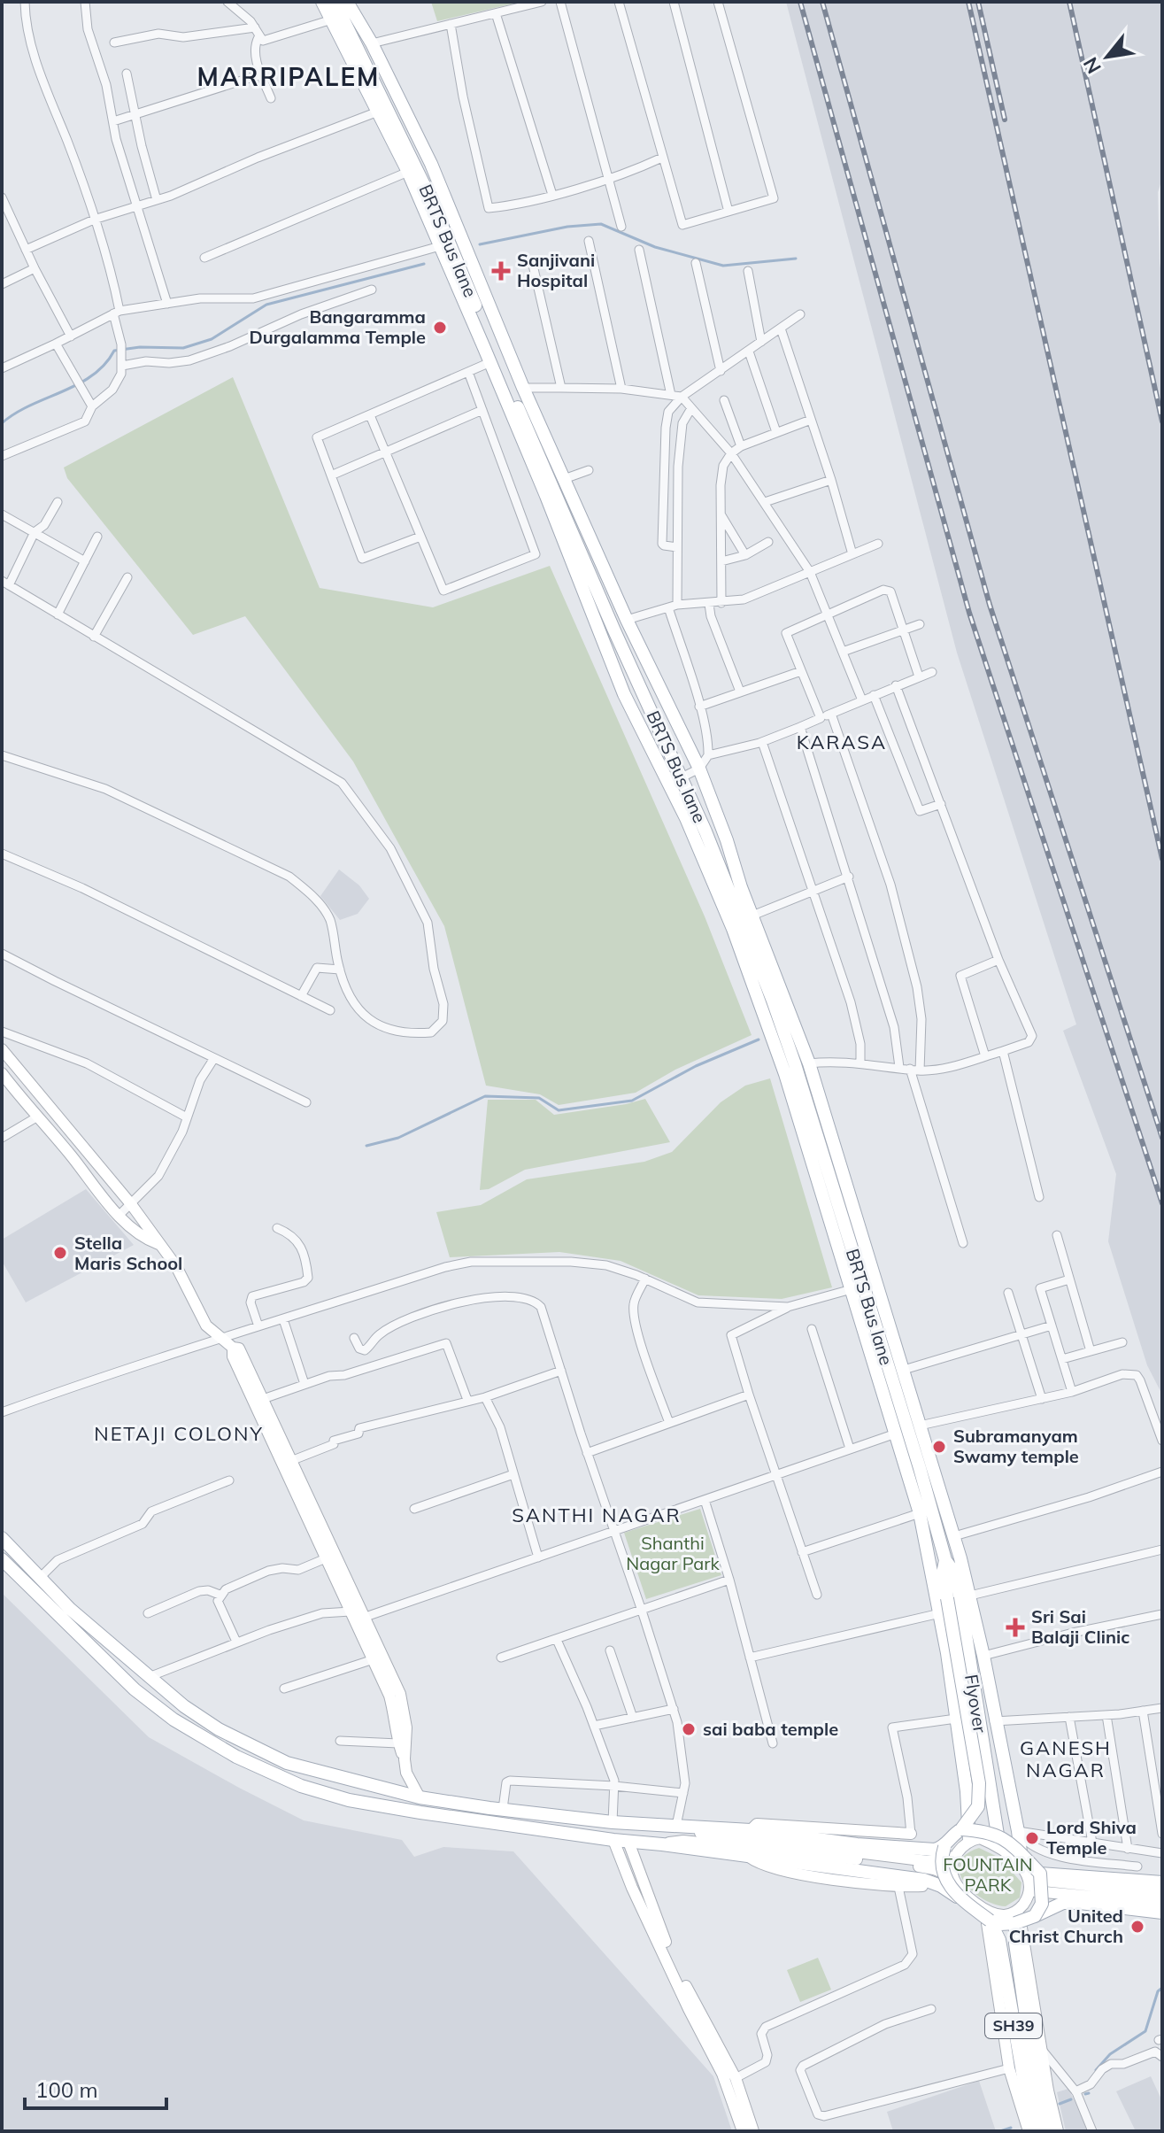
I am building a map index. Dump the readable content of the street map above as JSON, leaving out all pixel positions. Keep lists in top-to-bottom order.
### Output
{
  "streets": {
    "main road": ["BRTS Bus lane", "Flyover", "SH39"]
  },
  "crossings": [
    ["BRTS Bus lane", "Flyover"],
    ["Flyover", "SH39"]
  ],
  "districts": [
    "MARRIPALEM",
    "KARASA",
    "NETAJI COLONY",
    "SANTHI NAGAR",
    "GANESH NAGAR"
  ],
  "parks": ["Shanthi Nagar Park", "FOUNTAIN PARK"],
  "places": {
    "health": ["Sanjivani Hospital", "Sri Sai Balaji Clinic"],
    "other": [
      "Bangaramma Durgalamma Temple",
      "Stella Maris School",
      "Subramanyam Swamy temple",
      "sai baba temple",
      "Lord Shiva Temple",
      "United Christ Church"
    ]
  },
  "scale_bar": "100 m",
  "north": "bottom left"
}
